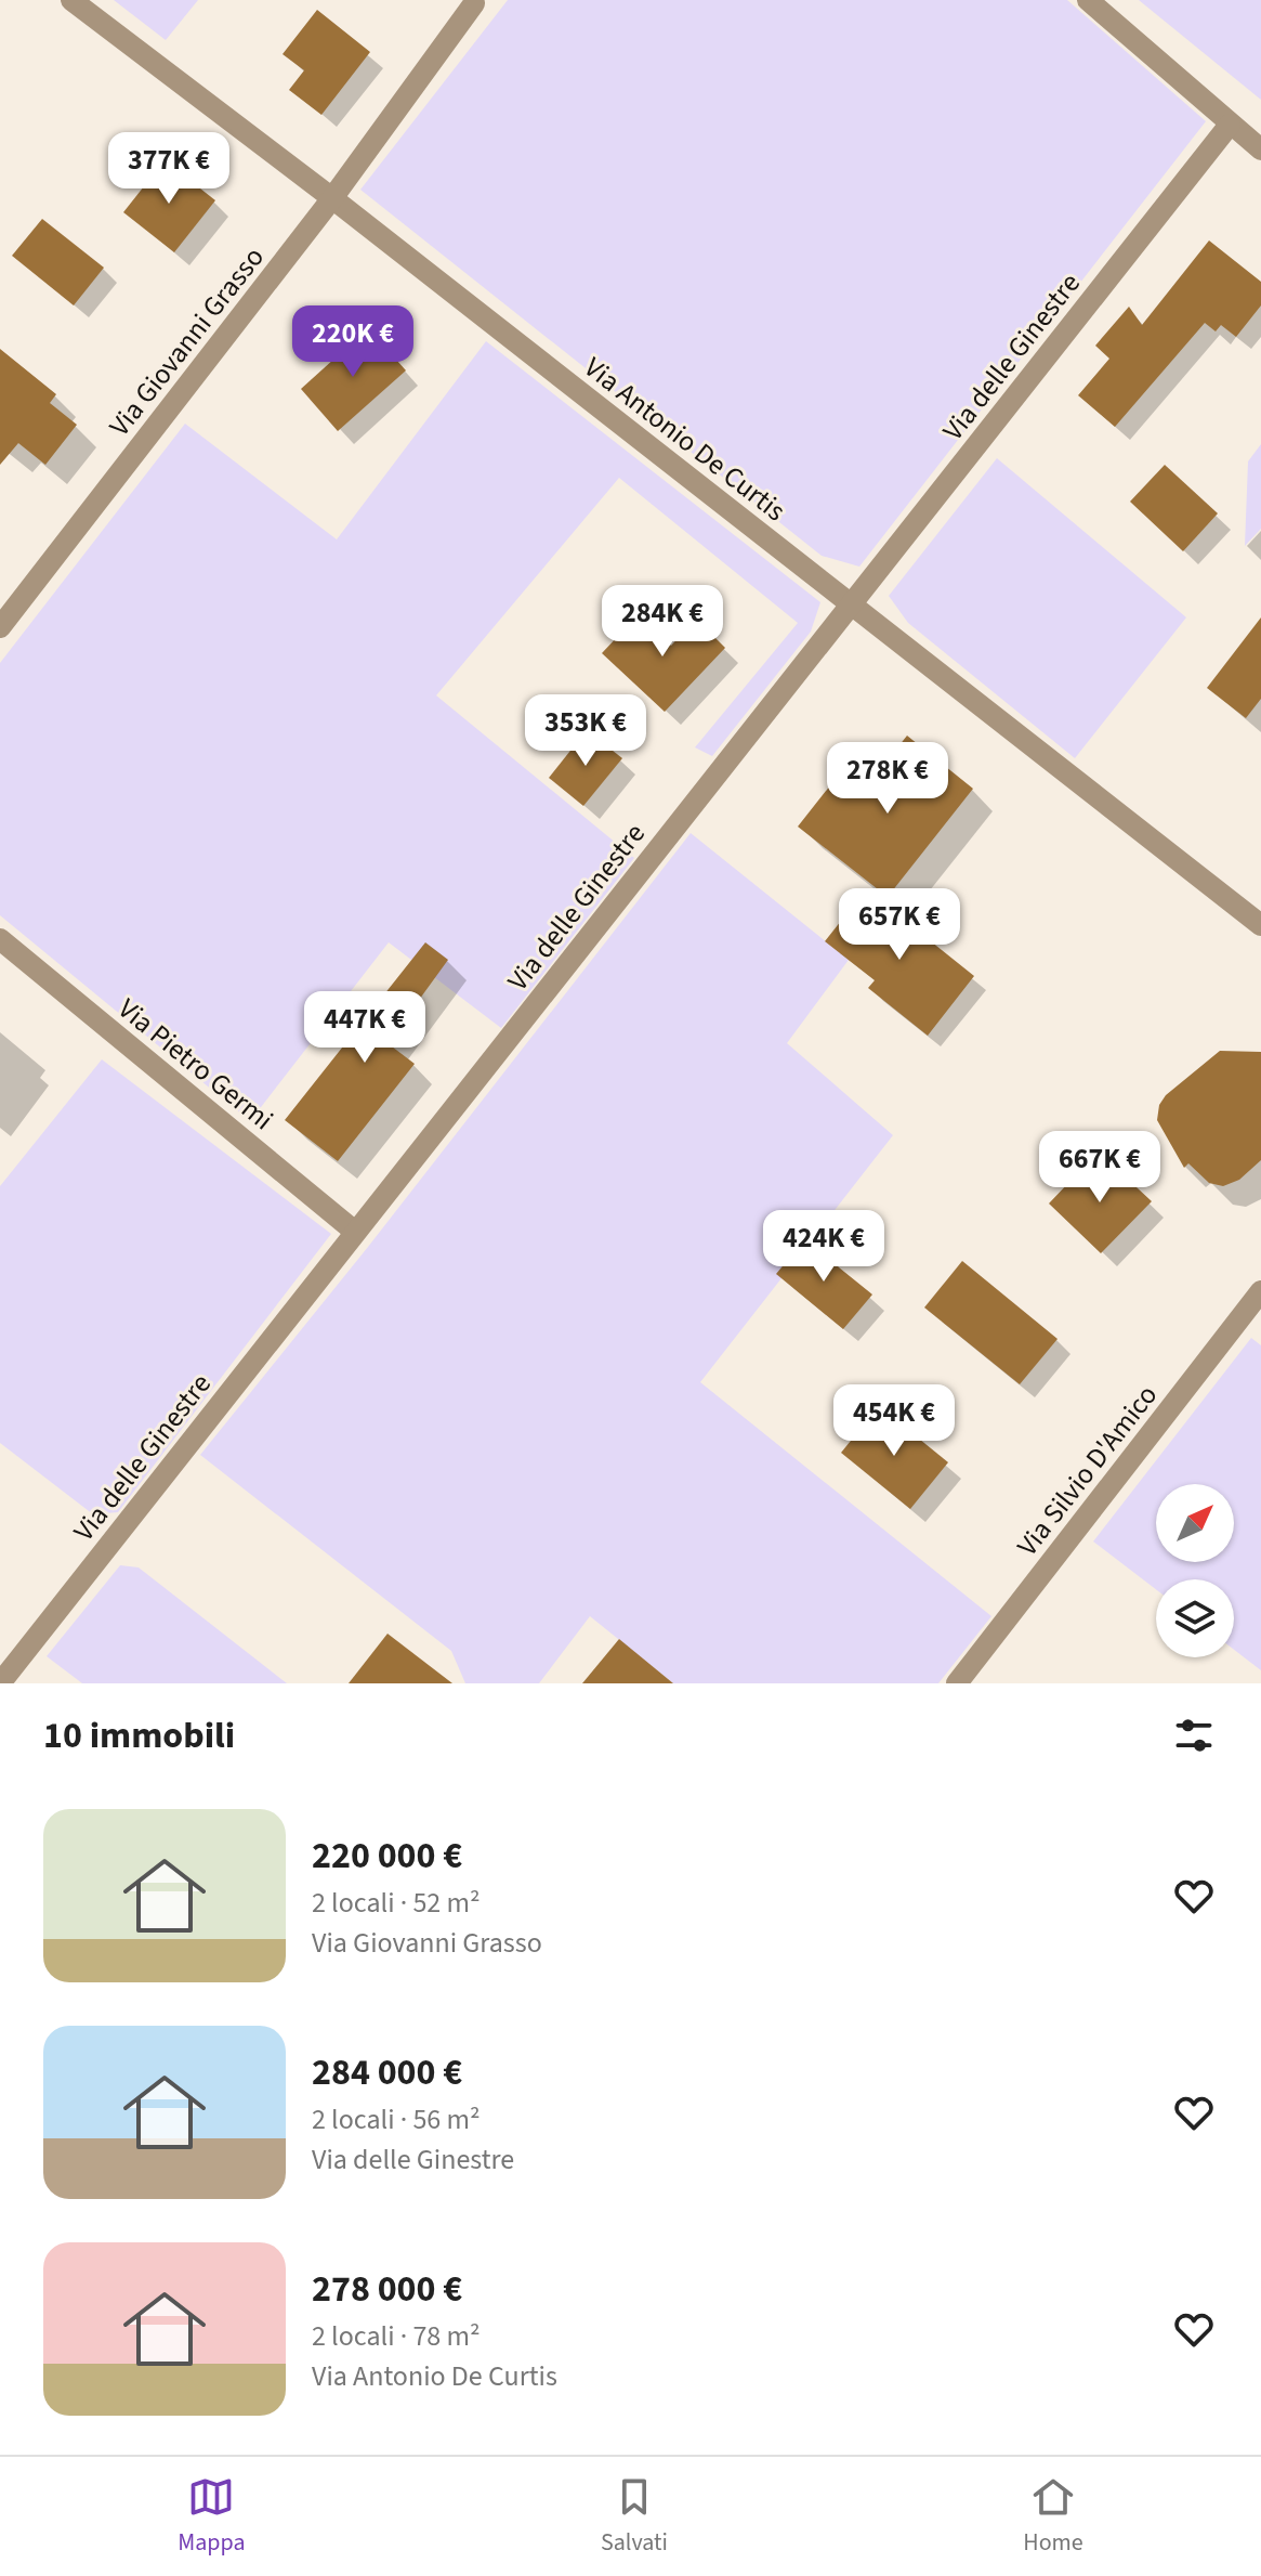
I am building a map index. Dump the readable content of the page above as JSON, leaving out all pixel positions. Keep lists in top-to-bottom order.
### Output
{
  "streets": {
    "street": [
      "Via Giovanni Grasso",
      "Via delle Ginestre",
      "Via Antonio De Curtis",
      "Via Pietro Germi",
      "Via Silvio D'Amico"
    ]
  },
  "crossings": [
    ["Via Giovanni Grasso", "Via Antonio De Curtis"],
    ["Via delle Ginestre", "Via Antonio De Curtis"],
    ["Via delle Ginestre", "Via Pietro Germi"]
  ],
  "north": "top right",
  "page": {
    "price": [
      "377K €",
      "220K €",
      "284K €",
      "353K €",
      "278K €",
      "657K €",
      "447K €",
      "667K €",
      "424K €",
      "454K €"
    ],
    "heading": "10 immobili",
    "list": [
      {
        "name": "220 000 €",
        "note": "2 locali · 52 m² · Via Giovanni Grasso"
      },
      {
        "name": "284 000 €",
        "note": "2 locali · 56 m² · Via delle Ginestre"
      },
      {
        "name": "278 000 €",
        "note": "2 locali · 78 m² · Via Antonio De Curtis"
      }
    ],
    "tabs": ["Mappa", "Salvati", "Home"]
  }
}
